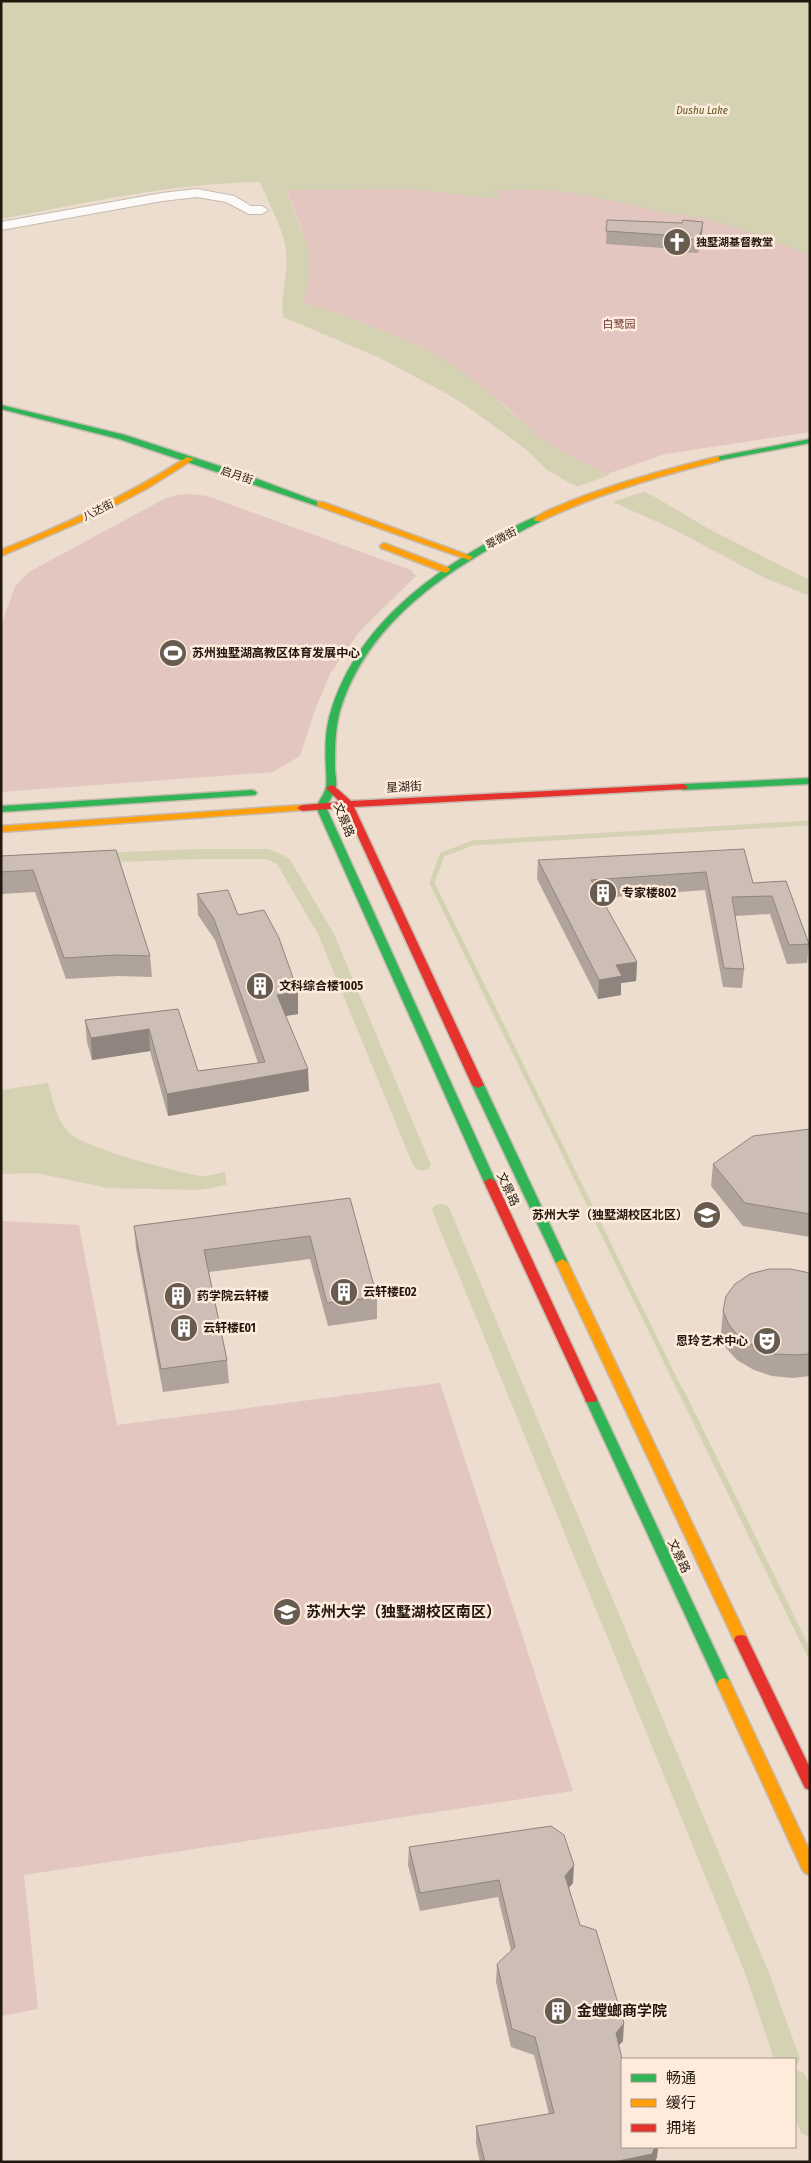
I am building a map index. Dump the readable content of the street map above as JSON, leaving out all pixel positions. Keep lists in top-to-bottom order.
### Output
{
  "streets": {
    "main road": [
      "启月街",
      "八达街",
      "翠微街",
      "星湖街",
      "文景路"
    ]
  },
  "crossings": [
    ["启月街", "八达街"],
    ["启月街", "翠微街"],
    ["翠微街", "文景路"],
    ["星湖街", "文景路"]
  ],
  "water": ["Dushu Lake"],
  "parks": ["白鹭园"],
  "places": {
    "church": ["独墅湖基督教堂"],
    "sports": ["苏州独墅湖高教区体育发展中心"],
    "building": [
      "专家楼802",
      "文科综合楼1005",
      "云轩楼E02",
      "药学院云轩楼",
      "云轩楼E01",
      "金螳螂商学院"
    ],
    "school or university": ["苏州大学（独墅湖校区北区）", "苏州大学（独墅湖校区南区）"],
    "theatre": ["恩玲艺术中心"]
  },
  "legend": ["畅通", "缓行", "拥堵"]
}
